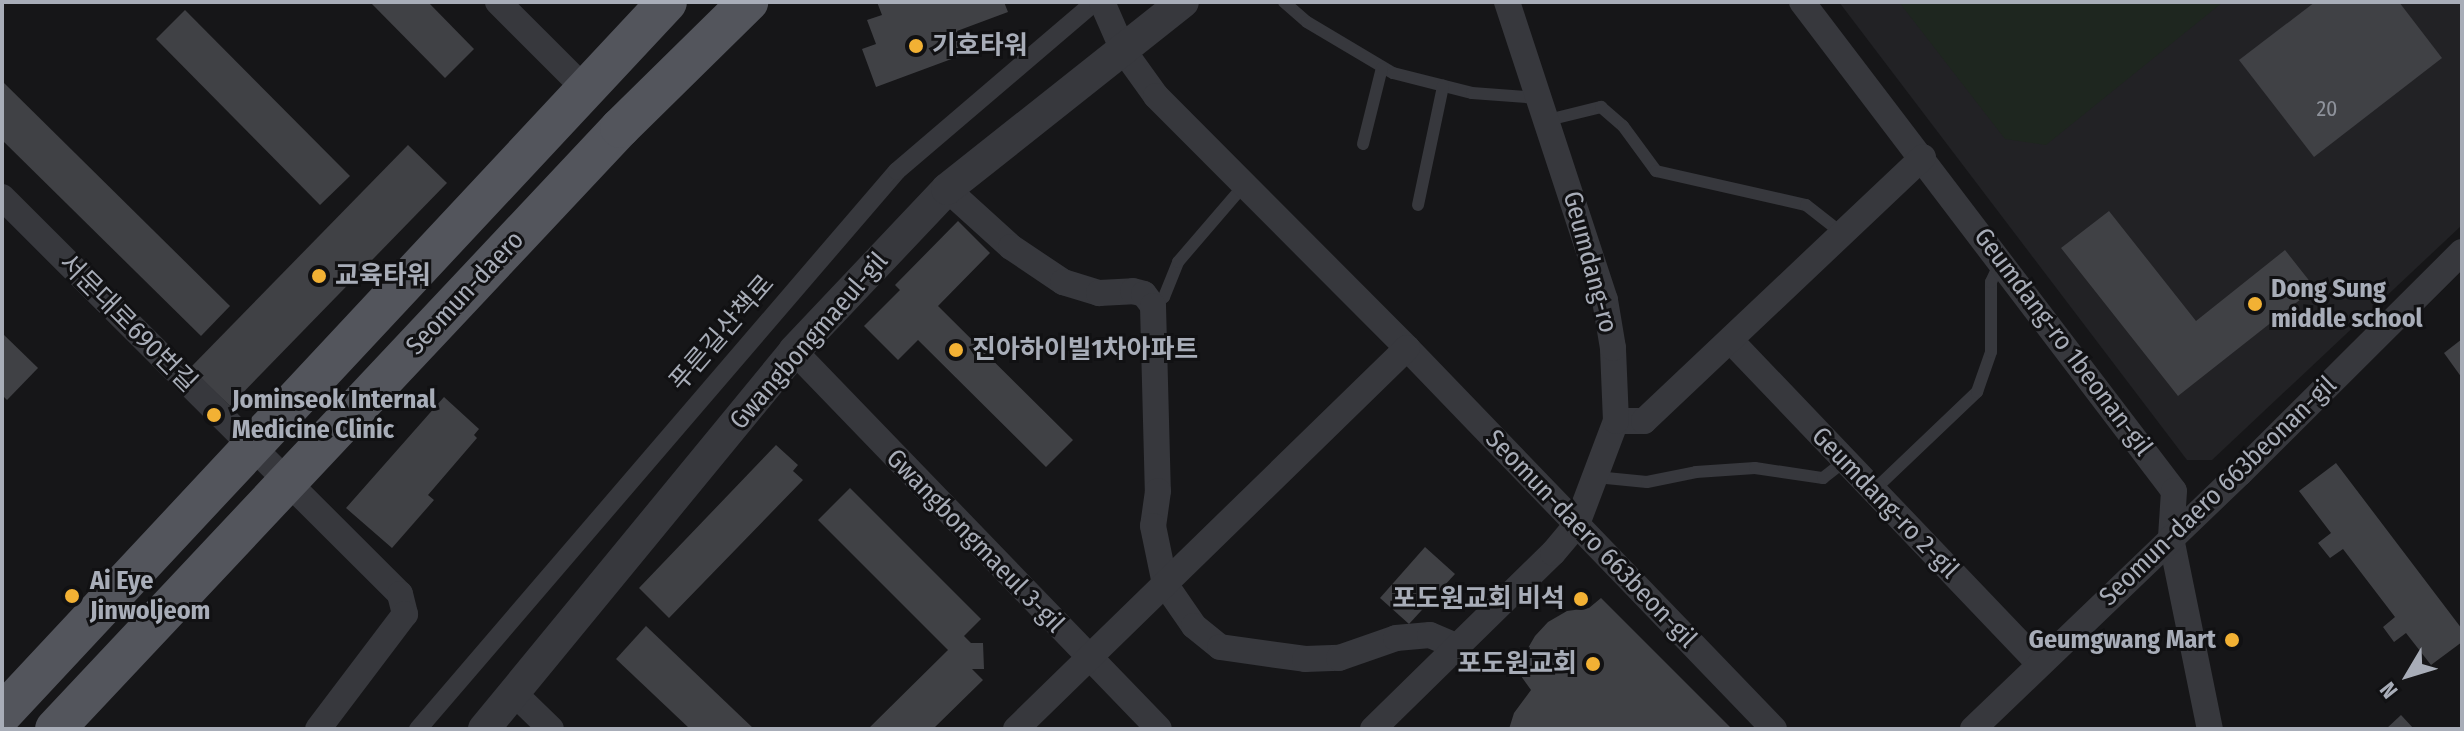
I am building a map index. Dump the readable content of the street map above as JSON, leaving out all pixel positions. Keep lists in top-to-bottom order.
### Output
{
  "streets": {
    "main road": ["Seomun-daero"],
    "street": [
      "Geumdang-ro",
      "서문대로690번길",
      "푸른길산책로",
      "Gwangbongmaeul-gil",
      "Geumdang-ro 1beonan-gil",
      "Seomun-daero 663beonan-gil",
      "Geumdang-ro 2-gil",
      "Seomun-daero 663beon-gil",
      "Gwangbongmaeul 3-gil"
    ]
  },
  "crossings": [
    ["Geumdang-ro", "Seomun-daero 663beon-gil"],
    ["Seomun-daero", "서문대로690번길"],
    ["Gwangbongmaeul-gil", "Seomun-daero 663beon-gil"],
    ["Gwangbongmaeul-gil", "Gwangbongmaeul 3-gil"],
    ["Geumdang-ro 1beonan-gil", "Seomun-daero 663beonan-gil"],
    ["Seomun-daero 663beonan-gil", "Geumdang-ro 2-gil"]
  ],
  "places": [
    "기호타워",
    "교육타워",
    "Dong Sung middle school",
    "진아하이빌1차아파트",
    "Jominseok Internal Medicine Clinic",
    "Ai Eye Jinwoljeom",
    "포도원교회 비석",
    "Geumgwang Mart",
    "포도원교회"
  ],
  "house_numbers": ["20"],
  "north": "bottom left"
}
